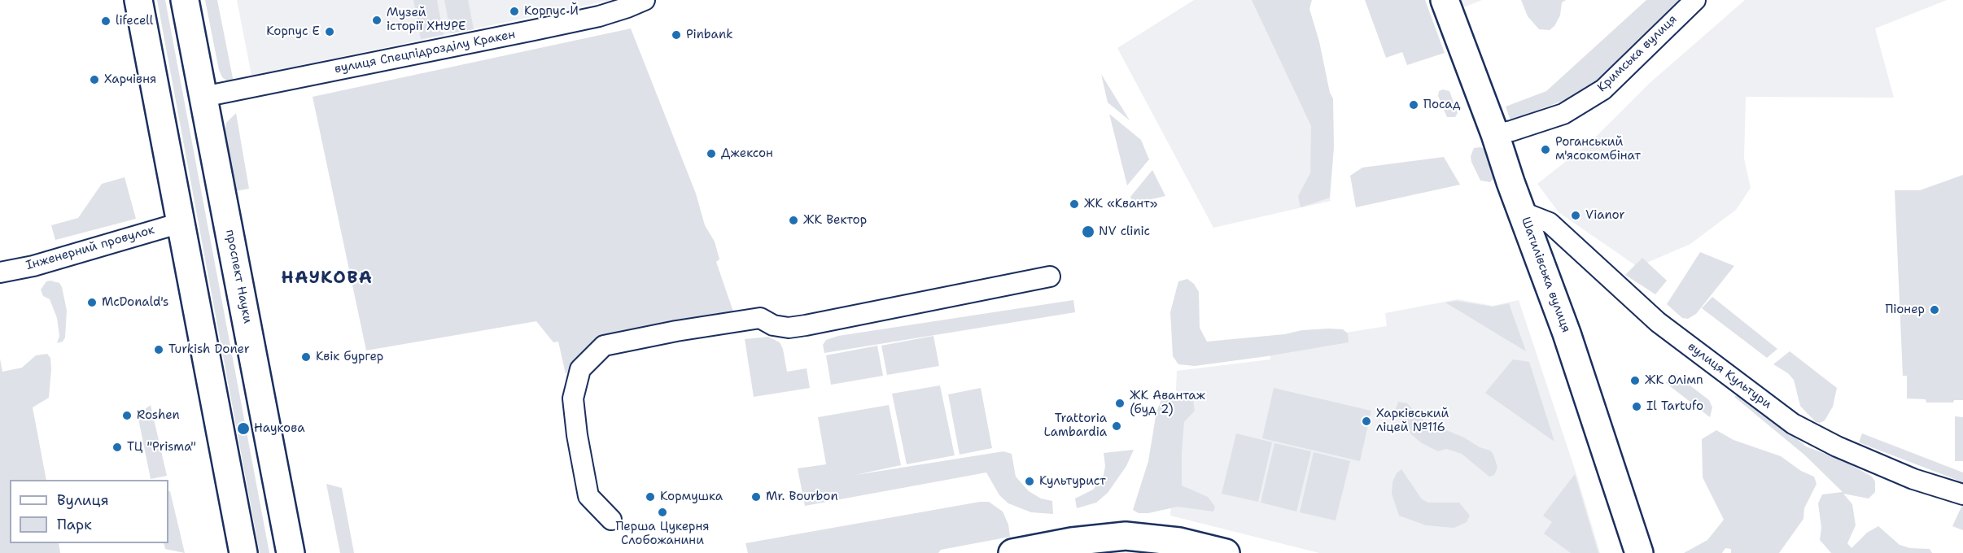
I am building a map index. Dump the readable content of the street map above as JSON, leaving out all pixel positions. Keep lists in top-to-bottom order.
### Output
{
  "streets": {
    "main road": ["Шатилівська вулиця", "проспект Науки"],
    "street": [
      "вулиця Спецпідрозділу Кракен",
      "Кримська вулиця",
      "Інженерний провулок",
      "вулиця Культури"
    ]
  },
  "crossings": [
    ["вулиця Спецпідрозділу Кракен", "проспект Науки"],
    ["Кримська вулиця", "Шатилівська вулиця"],
    ["Шатилівська вулиця", "вулиця Культури"]
  ],
  "districts": ["НАУКОВА"],
  "places": [
    "Корпус Й",
    "Музей історії ХНУРЕ",
    "lifecell",
    "Корпус E",
    "Pinbank",
    "Харчівня",
    "Посад",
    "Роганський м'ясокомбінат",
    "Джексон",
    "ЖК «Квант»",
    "Vianor",
    "ЖК Вектор",
    "NV clinic",
    "McDonald's",
    "Піонер",
    "Turkish Doner",
    "Квік бургер",
    "ЖК Олімп",
    "ЖК Авантаж (буд 2)",
    "Il Tartufo",
    "Roshen",
    "Харківський ліцей №116",
    "Trattoria Lambardia",
    "Наукова",
    "ТЦ \"Prisma\"",
    "Культурист",
    "Кормушка",
    "Mr. Bourbon",
    "Перша Цукерня Слобожанини"
  ],
  "legend": ["Вулиця", "Парк"]
}
